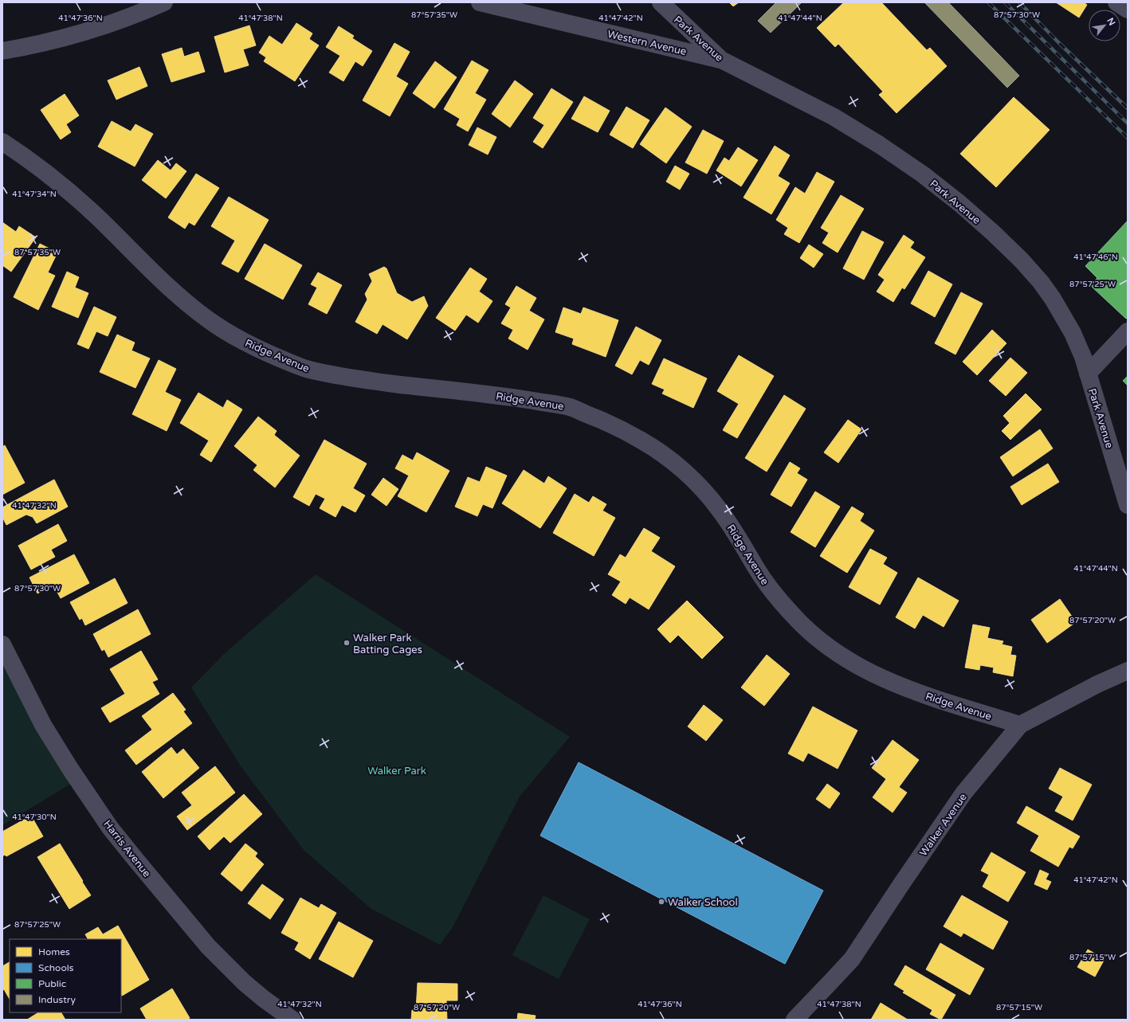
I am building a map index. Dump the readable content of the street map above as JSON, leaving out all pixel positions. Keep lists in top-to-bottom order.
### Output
{
  "streets": {
    "street": [
      "Park Avenue",
      "Western Avenue",
      "Ridge Avenue",
      "Walker Avenue",
      "Harris Avenue"
    ]
  },
  "crossings": [
    ["Park Avenue", "Western Avenue"],
    ["Ridge Avenue", "Walker Avenue"]
  ],
  "parks": ["Walker Park"],
  "places": ["Walker Park Batting Cages", "Walker School"],
  "legend": [
    "Homes",
    "Schools",
    "Public",
    "Industry"
  ],
  "north": "top right",
  "coordinates": [
    "87°57'35\"W",
    "87°57'30\"W",
    "41°47'42\"N",
    "41°47'44\"N",
    "41°47'36\"N",
    "41°47'38\"N",
    "41°47'34\"N",
    "41°47'46\"N",
    "87°57'25\"W",
    "41°47'32\"N",
    "87°57'20\"W",
    "41°47'30\"N",
    "87°57'15\"W"
  ]
}
